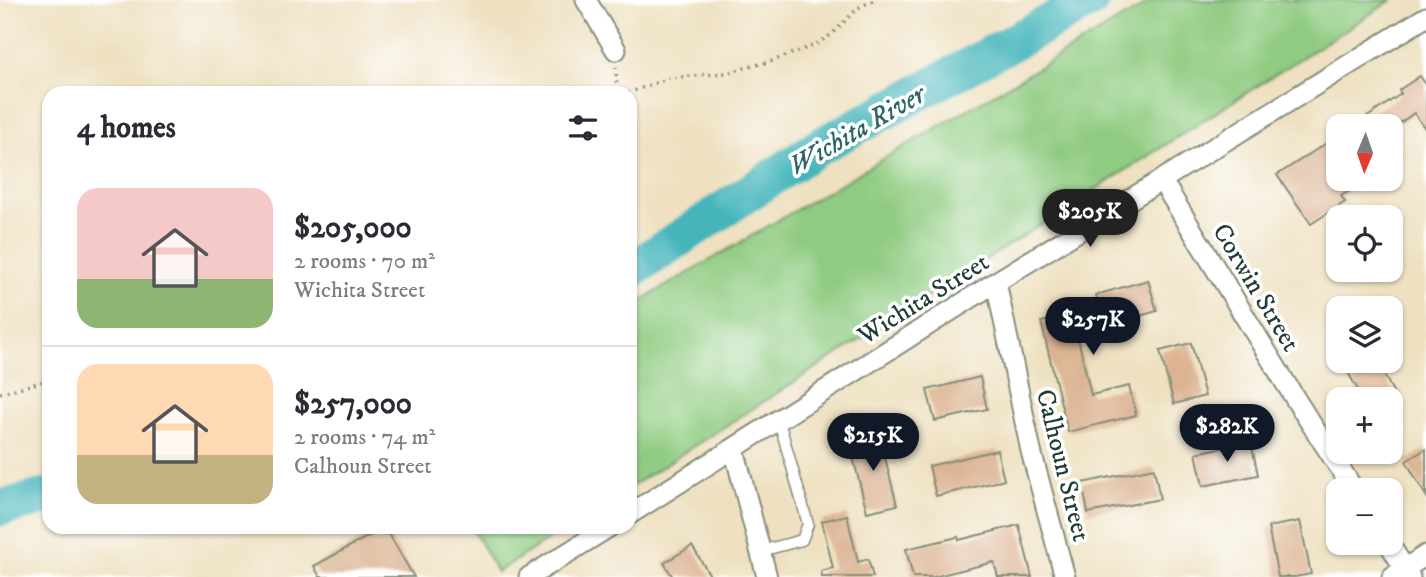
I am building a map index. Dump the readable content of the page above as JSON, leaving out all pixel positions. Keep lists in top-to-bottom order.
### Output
{
  "streets": {
    "street": ["Corwin Street", "Wichita Street", "Calhoun Street"]
  },
  "crossings": [
    ["Corwin Street", "Wichita Street"],
    ["Wichita Street", "Calhoun Street"]
  ],
  "water": ["Wichita River"],
  "north": "bottom",
  "page": {
    "heading": "4 homes",
    "map_buttons": ["+", "−"],
    "list": [
      {
        "name": "$205,000",
        "note": "2 rooms · 70 m² · Wichita Street"
      },
      {
        "name": "$257,000",
        "note": "2 rooms · 74 m² · Calhoun Street"
      }
    ],
    "price": [
      "$205K",
      "$257K",
      "$282K",
      "$215K"
    ]
  }
}
